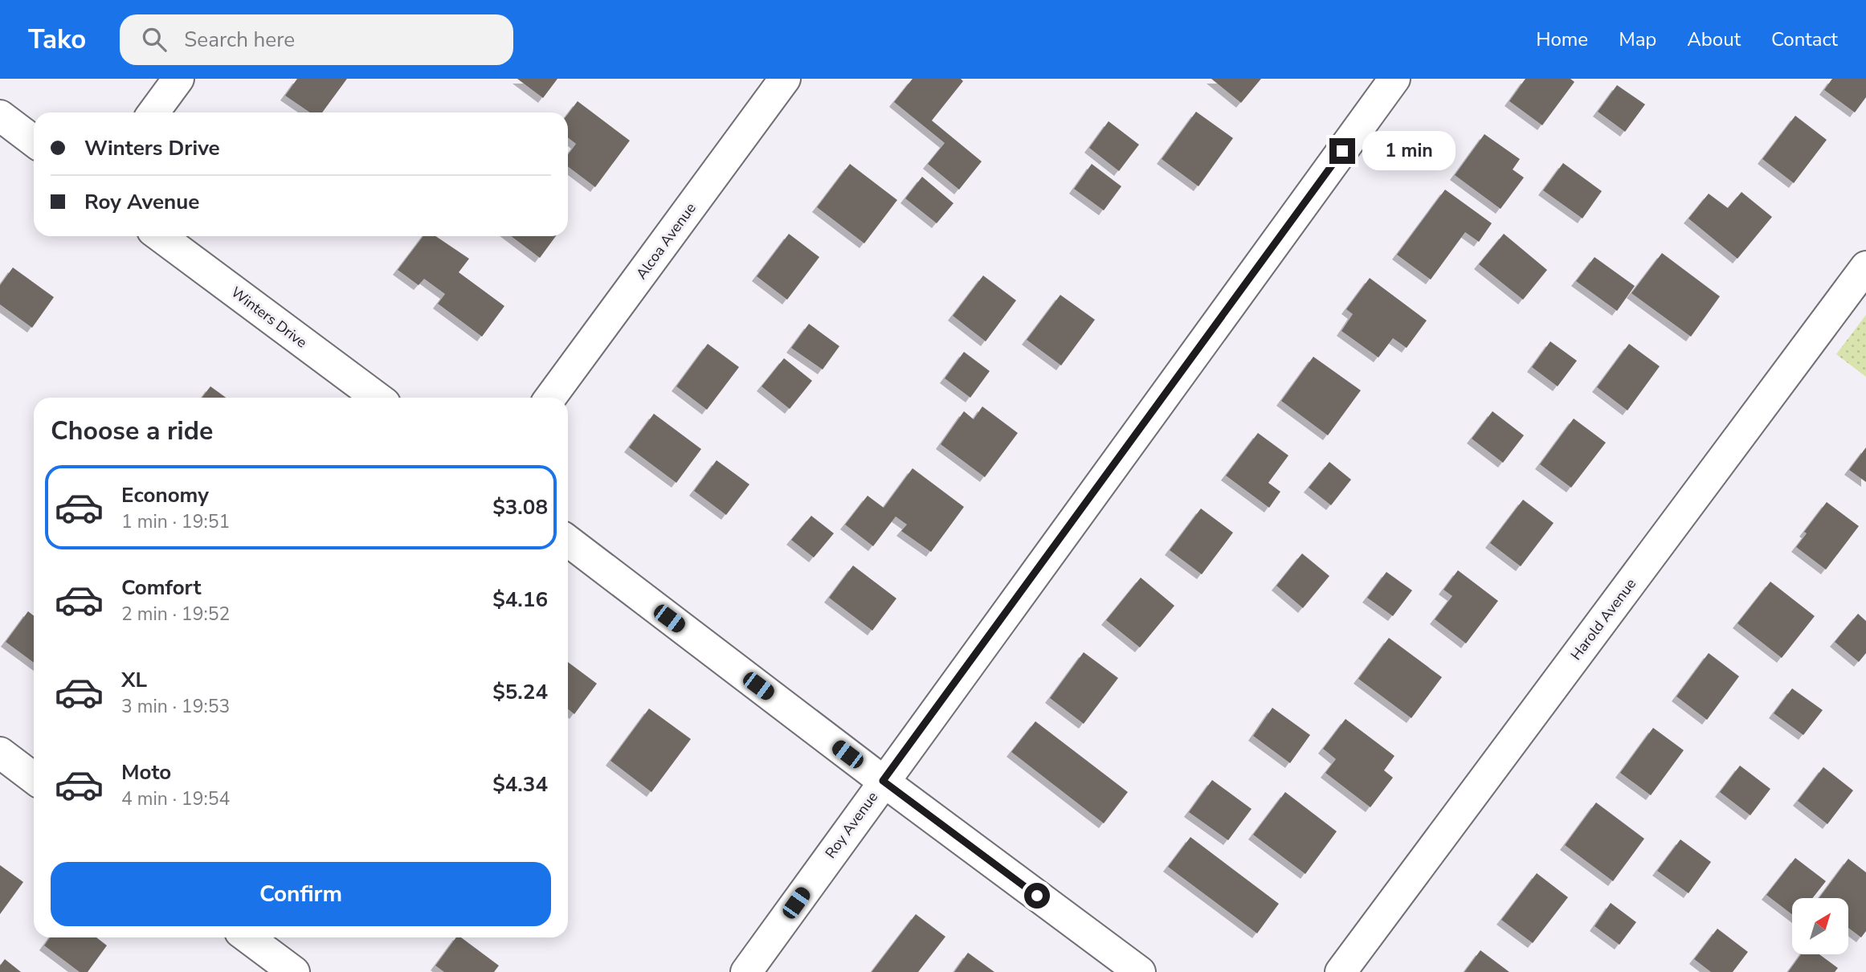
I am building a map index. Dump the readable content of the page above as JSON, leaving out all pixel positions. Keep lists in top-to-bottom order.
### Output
{
  "streets": {
    "street": [
      "Alcoa Avenue",
      "Winters Drive",
      "Harold Avenue",
      "Roy Avenue"
    ]
  },
  "north": "top right",
  "page": {
    "header": "Tako",
    "search": "Search here",
    "nav": [
      "Home",
      "Map",
      "About",
      "Contact"
    ],
    "banner": ["Winters Drive", "Roy Avenue"],
    "bubble": "1 min",
    "heading": "Choose a ride",
    "list": [
      {
        "name": "Economy",
        "note": "1 min · 19:51",
        "value": "$3.08"
      },
      {
        "name": "Comfort",
        "note": "2 min · 19:52",
        "value": "$4.16"
      },
      {
        "name": "XL",
        "note": "3 min · 19:53",
        "value": "$5.24"
      },
      {
        "name": "Moto",
        "note": "4 min · 19:54",
        "value": "$4.34"
      }
    ],
    "buttons": "Confirm"
  }
}
